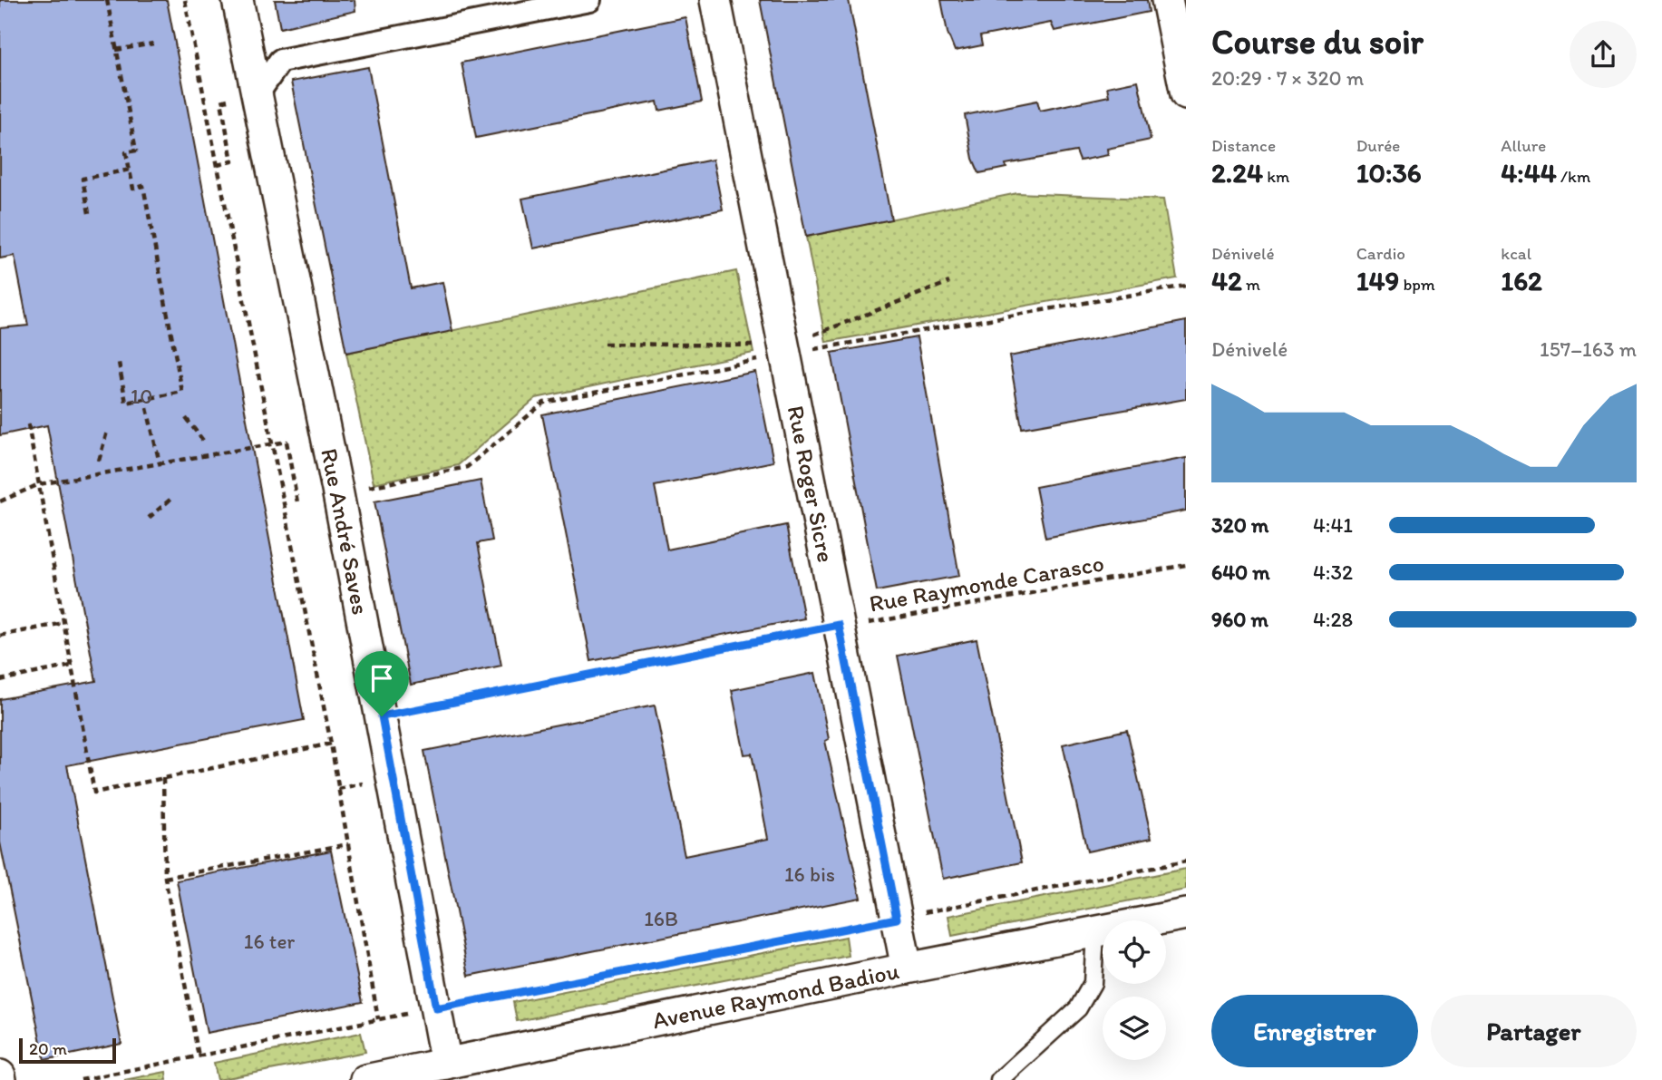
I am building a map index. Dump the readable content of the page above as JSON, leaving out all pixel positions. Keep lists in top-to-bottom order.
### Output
{
  "streets": {
    "street": ["Rue Roger Sicre", "Rue André Saves", "Avenue Raymond Badiou"],
    "path": ["Rue Raymonde Carasco"]
  },
  "crossings": [
    ["Rue Roger Sicre", "Rue Raymonde Carasco"],
    ["Rue Roger Sicre", "Avenue Raymond Badiou"],
    ["Rue André Saves", "Rue Raymonde Carasco"],
    ["Rue André Saves", "Avenue Raymond Badiou"]
  ],
  "house_numbers": [
    "10",
    "16 bis",
    "16B",
    "16 ter"
  ],
  "scale_bar": "20 m",
  "page": {
    "heading": ["Course du soir", "20:29 · 7 × 320 m"],
    "stats": [
      ["Distance", "2.24 km"],
      ["Durée", "10:36"],
      ["Allure", "4:44 /km"],
      ["Dénivelé", "42 m"],
      ["Cardio", "149 bpm"],
      ["kcal", "162"]
    ],
    "chart": ["Dénivelé", "157–163 m"],
    "list": [
      {
        "name": "320 m",
        "note": "4:41"
      },
      {
        "name": "640 m",
        "note": "4:32"
      },
      {
        "name": "960 m",
        "note": "4:28"
      }
    ],
    "buttons": ["Enregistrer", "Partager"],
    "scale": "20 m"
  }
}
